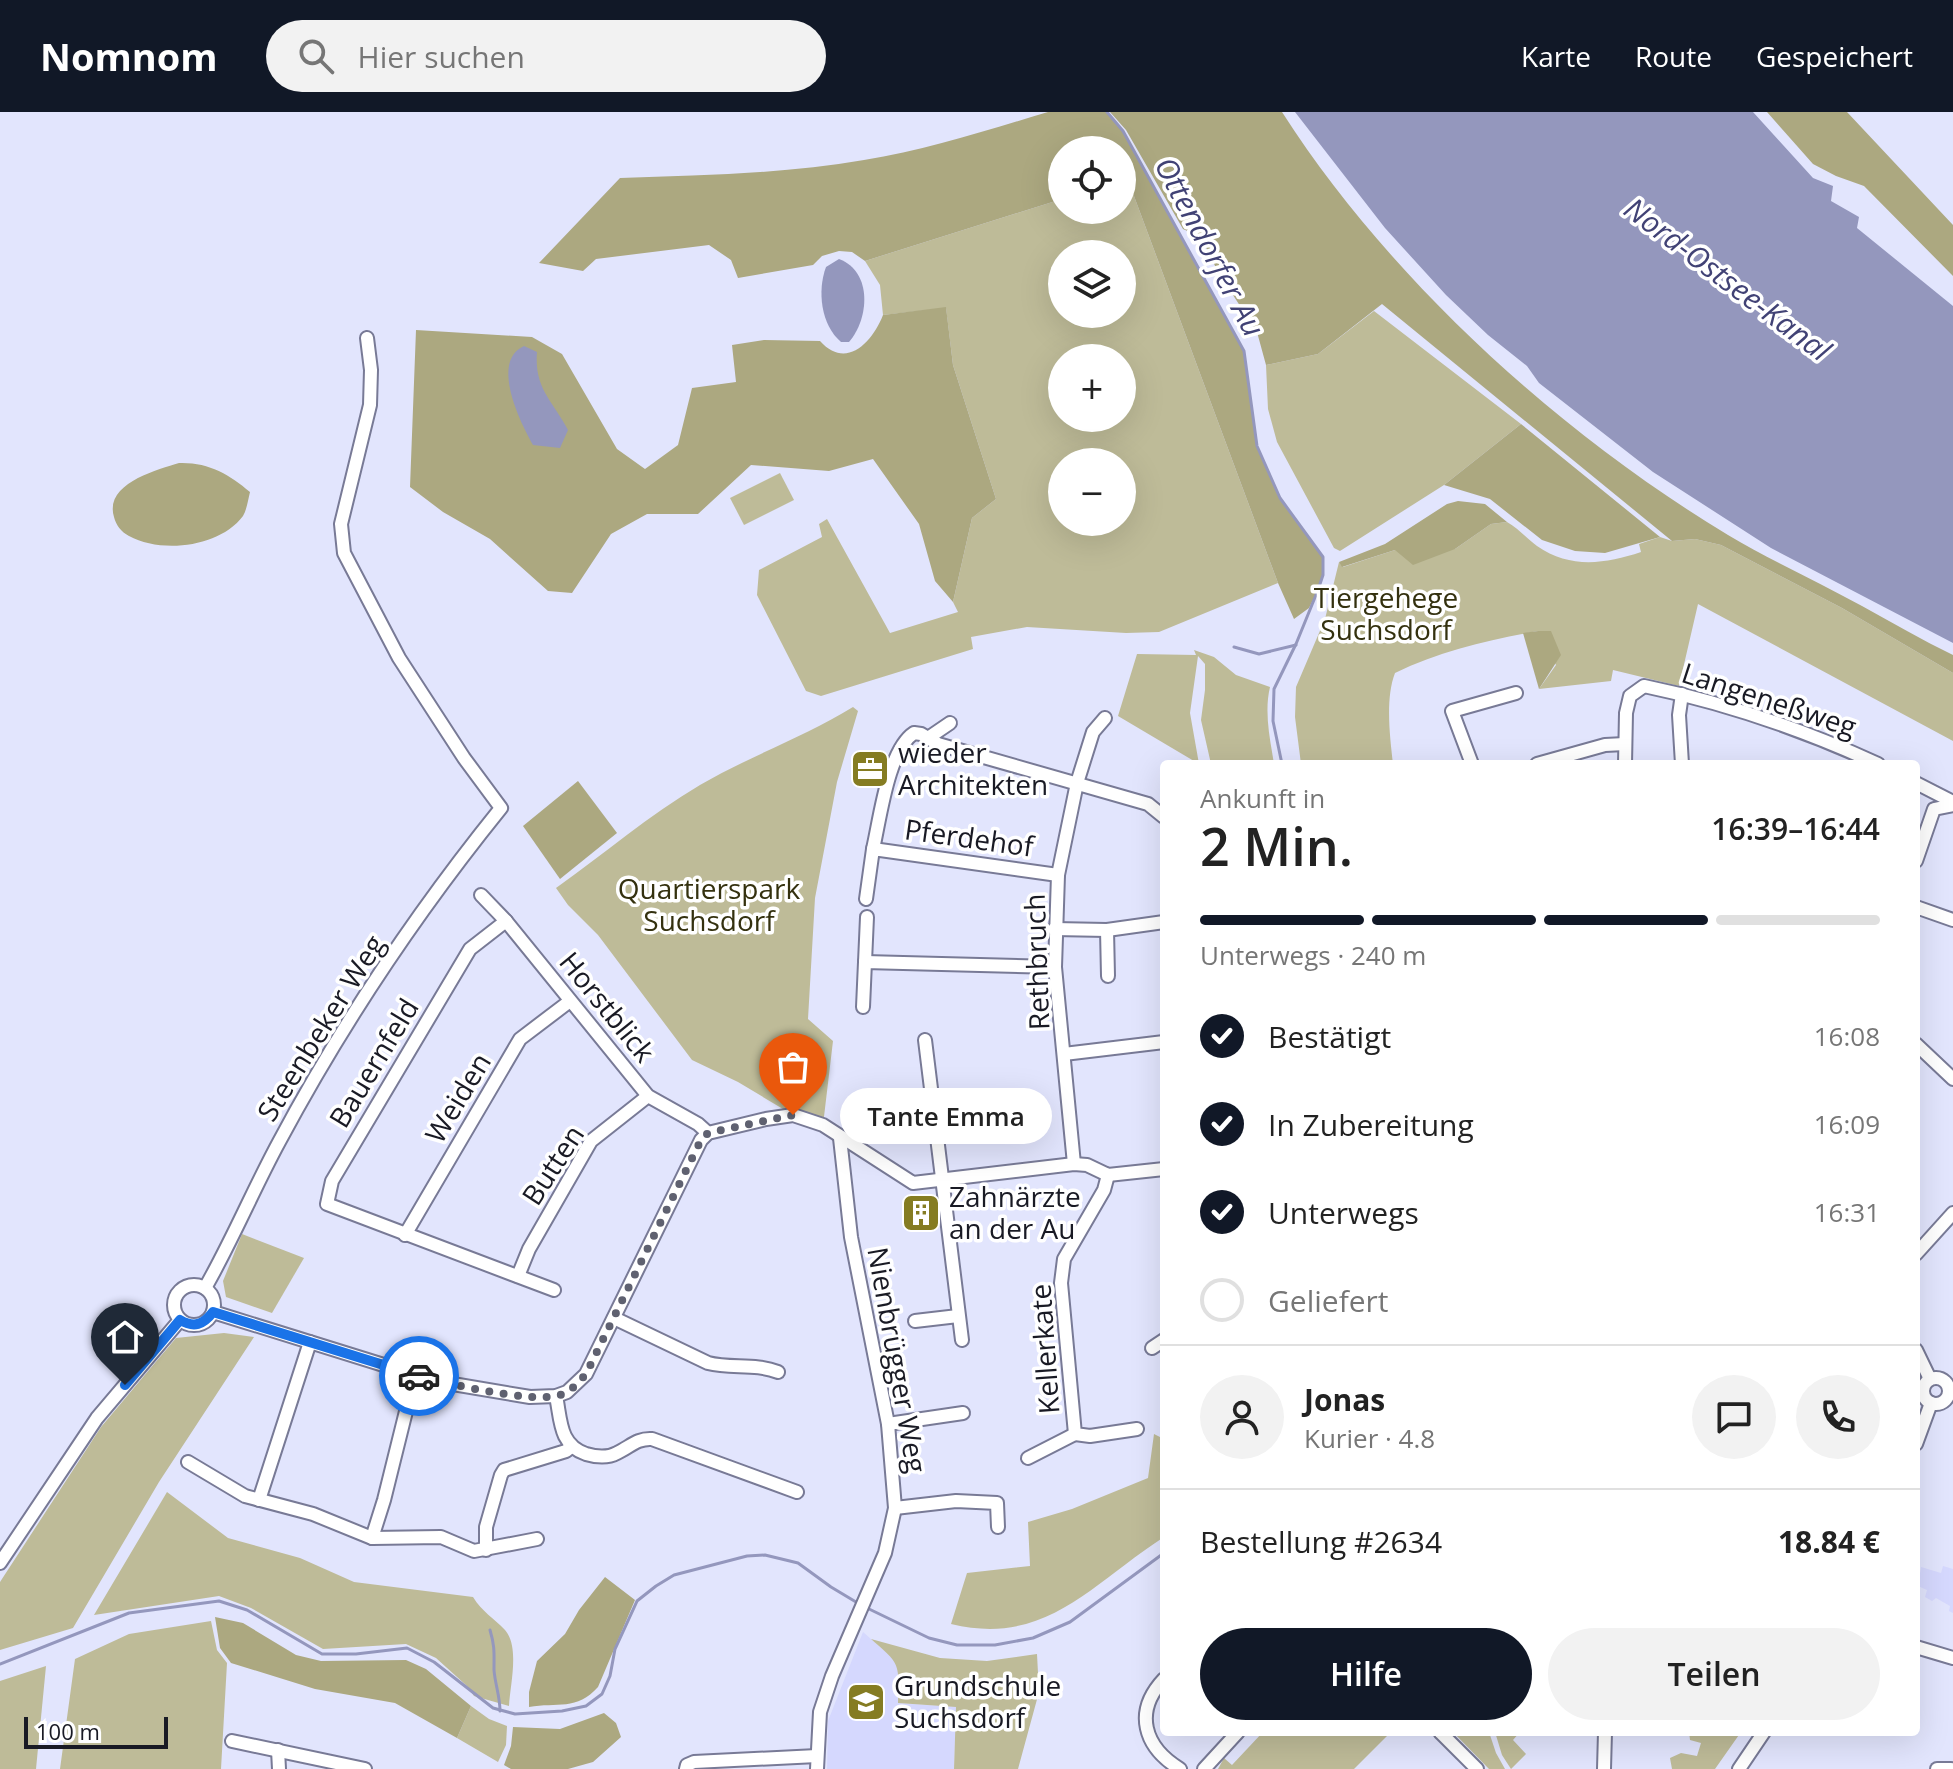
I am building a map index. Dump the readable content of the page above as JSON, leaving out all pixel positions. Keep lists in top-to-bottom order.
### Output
{
  "streets": {
    "street": [
      "Langeneßweg",
      "Pferdehof",
      "Rethbruch",
      "Horstblick",
      "Steenbeker Weg",
      "Bauernfeld",
      "Weiden",
      "Butten",
      "Kellerkate",
      "Nienbrügger Weg"
    ]
  },
  "crossings": [
    ["Pferdehof", "Rethbruch"],
    ["Horstblick", "Bauernfeld"],
    ["Horstblick", "Weiden"],
    ["Horstblick", "Butten"],
    ["Bauernfeld", "Weiden"]
  ],
  "water": ["Ottendorfer Au", "Nord-Ostsee-Kanal"],
  "parks": ["Tiergehege Suchsdorf", "Quartierspark Suchsdorf"],
  "places": {
    "office": ["wieder Architekten"],
    "other": ["Tante Emma"],
    "building": ["Zahnärzte an der Au"],
    "school or university": ["Grundschule Suchsdorf"]
  },
  "scale_bar": "100 m",
  "page": {
    "header": "Nomnom",
    "search": "Hier suchen",
    "nav": ["Karte", "Route", "Gespeichert"],
    "map_buttons": ["+", "−"],
    "heading": ["2 Min.", "Ankunft in", "16:39–16:44"],
    "panel": [
      "Jonas",
      "Kurier · 4.8",
      "Bestellung #2634",
      "18.84 €"
    ],
    "bar": "Unterwegs · 240 m",
    "list": [
      ["Bestätigt", "16:08"],
      ["In Zubereitung", "16:09"],
      ["Unterwegs", "16:31"],
      "Geliefert"
    ],
    "bubble": "Tante Emma",
    "buttons": ["Hilfe", "Teilen"],
    "scale": "100 m"
  }
}
